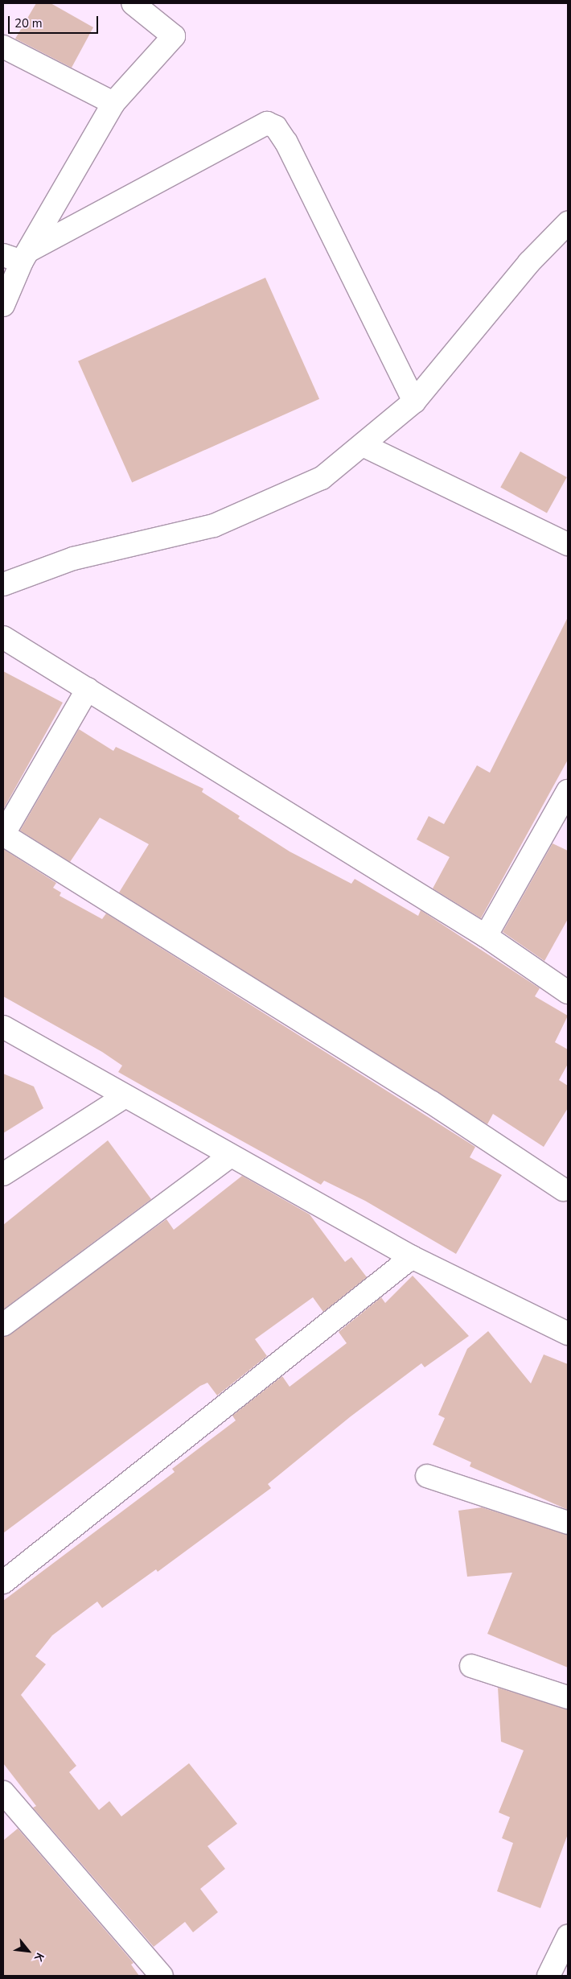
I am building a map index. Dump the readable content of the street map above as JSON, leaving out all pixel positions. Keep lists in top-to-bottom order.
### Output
{
  "scale_bar": "20 m",
  "north": "bottom right"
}
